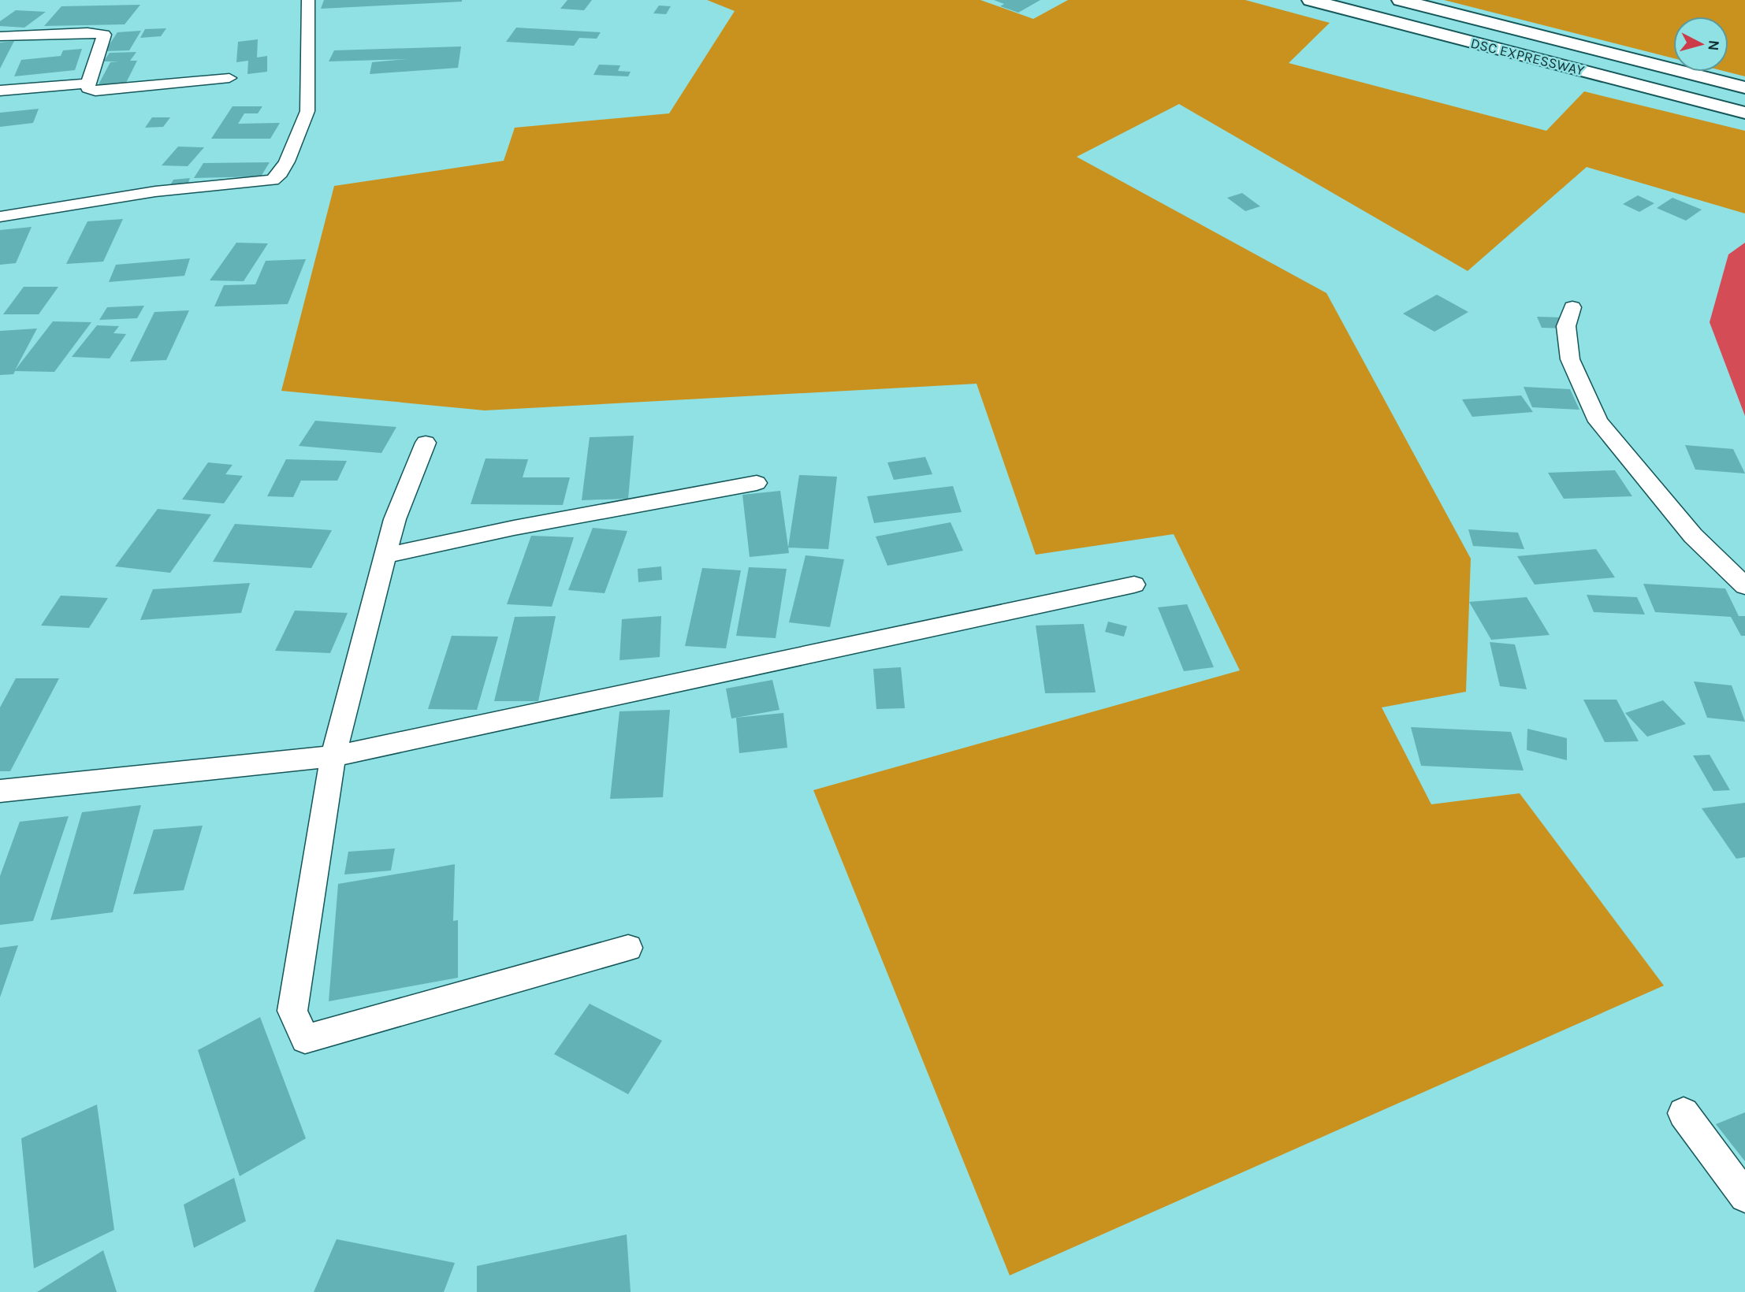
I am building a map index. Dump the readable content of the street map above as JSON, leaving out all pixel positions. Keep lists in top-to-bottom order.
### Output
{
  "streets": {
    "main road": ["DSC EXPRESSWAY"]
  },
  "north": "right"
}
